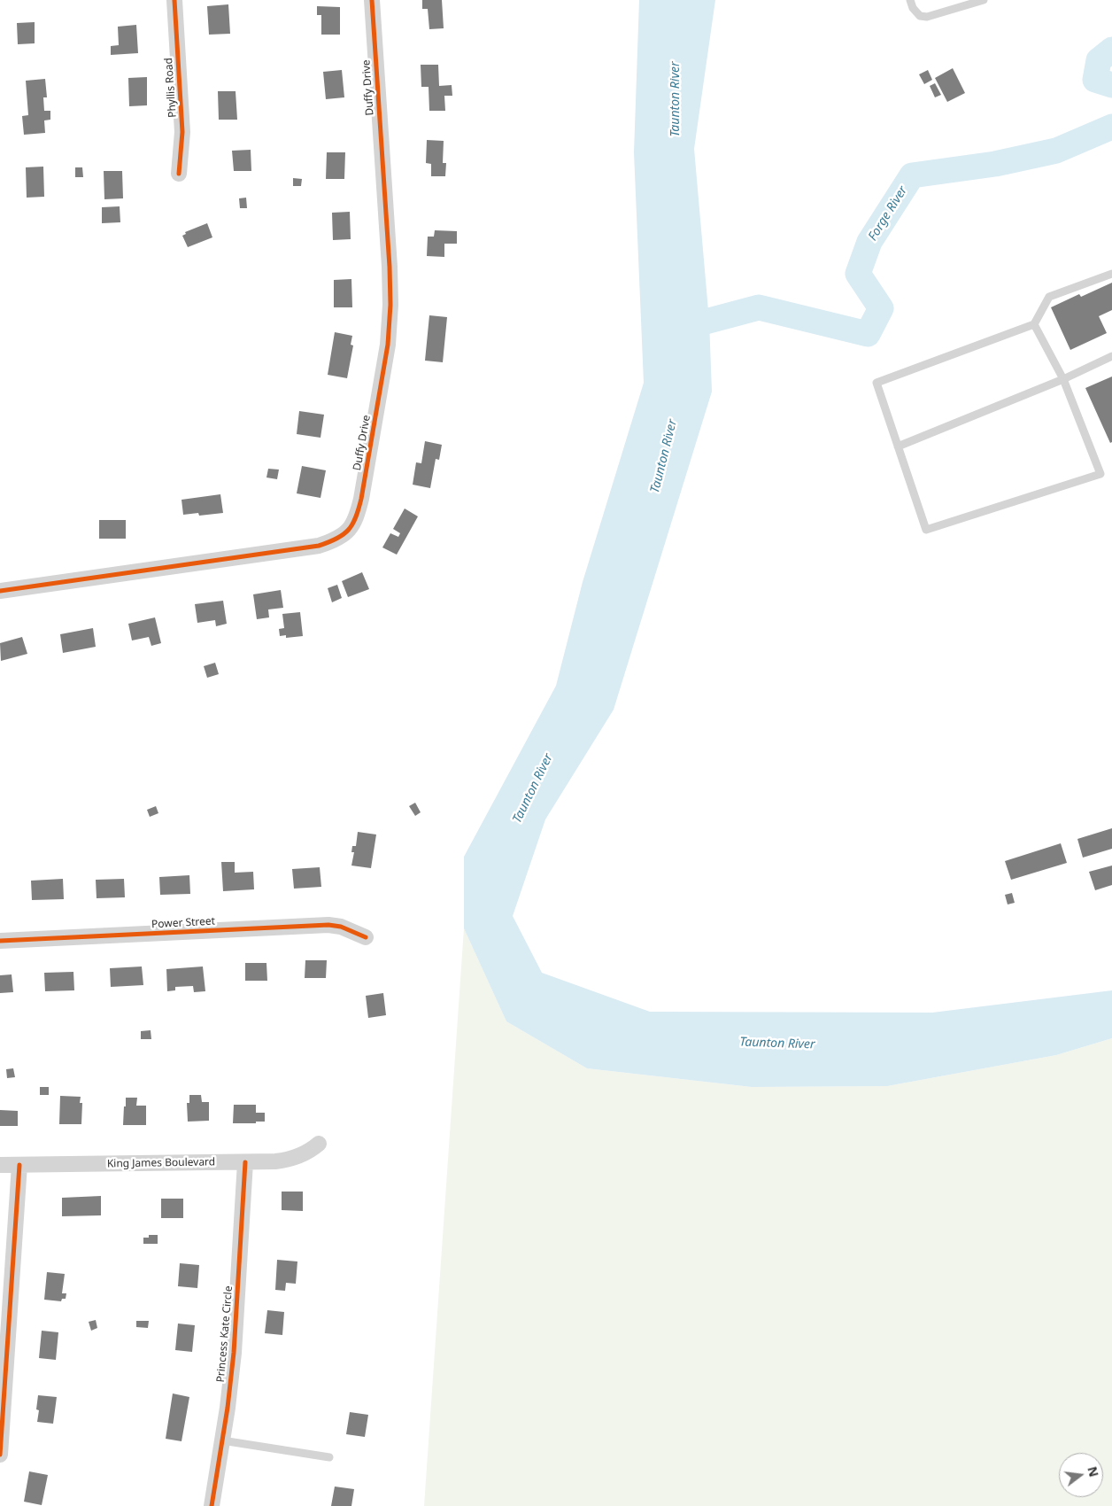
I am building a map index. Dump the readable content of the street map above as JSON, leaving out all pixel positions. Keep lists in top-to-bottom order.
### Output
{
  "streets": {
    "street": [
      "Phyllis Road",
      "Duffy Drive",
      "Power Street",
      "King James Boulevard",
      "Princess Kate Circle"
    ]
  },
  "crossings": [
    ["King James Boulevard", "Princess Kate Circle"]
  ],
  "water": ["Taunton River", "Forge River"],
  "north": "right"
}
